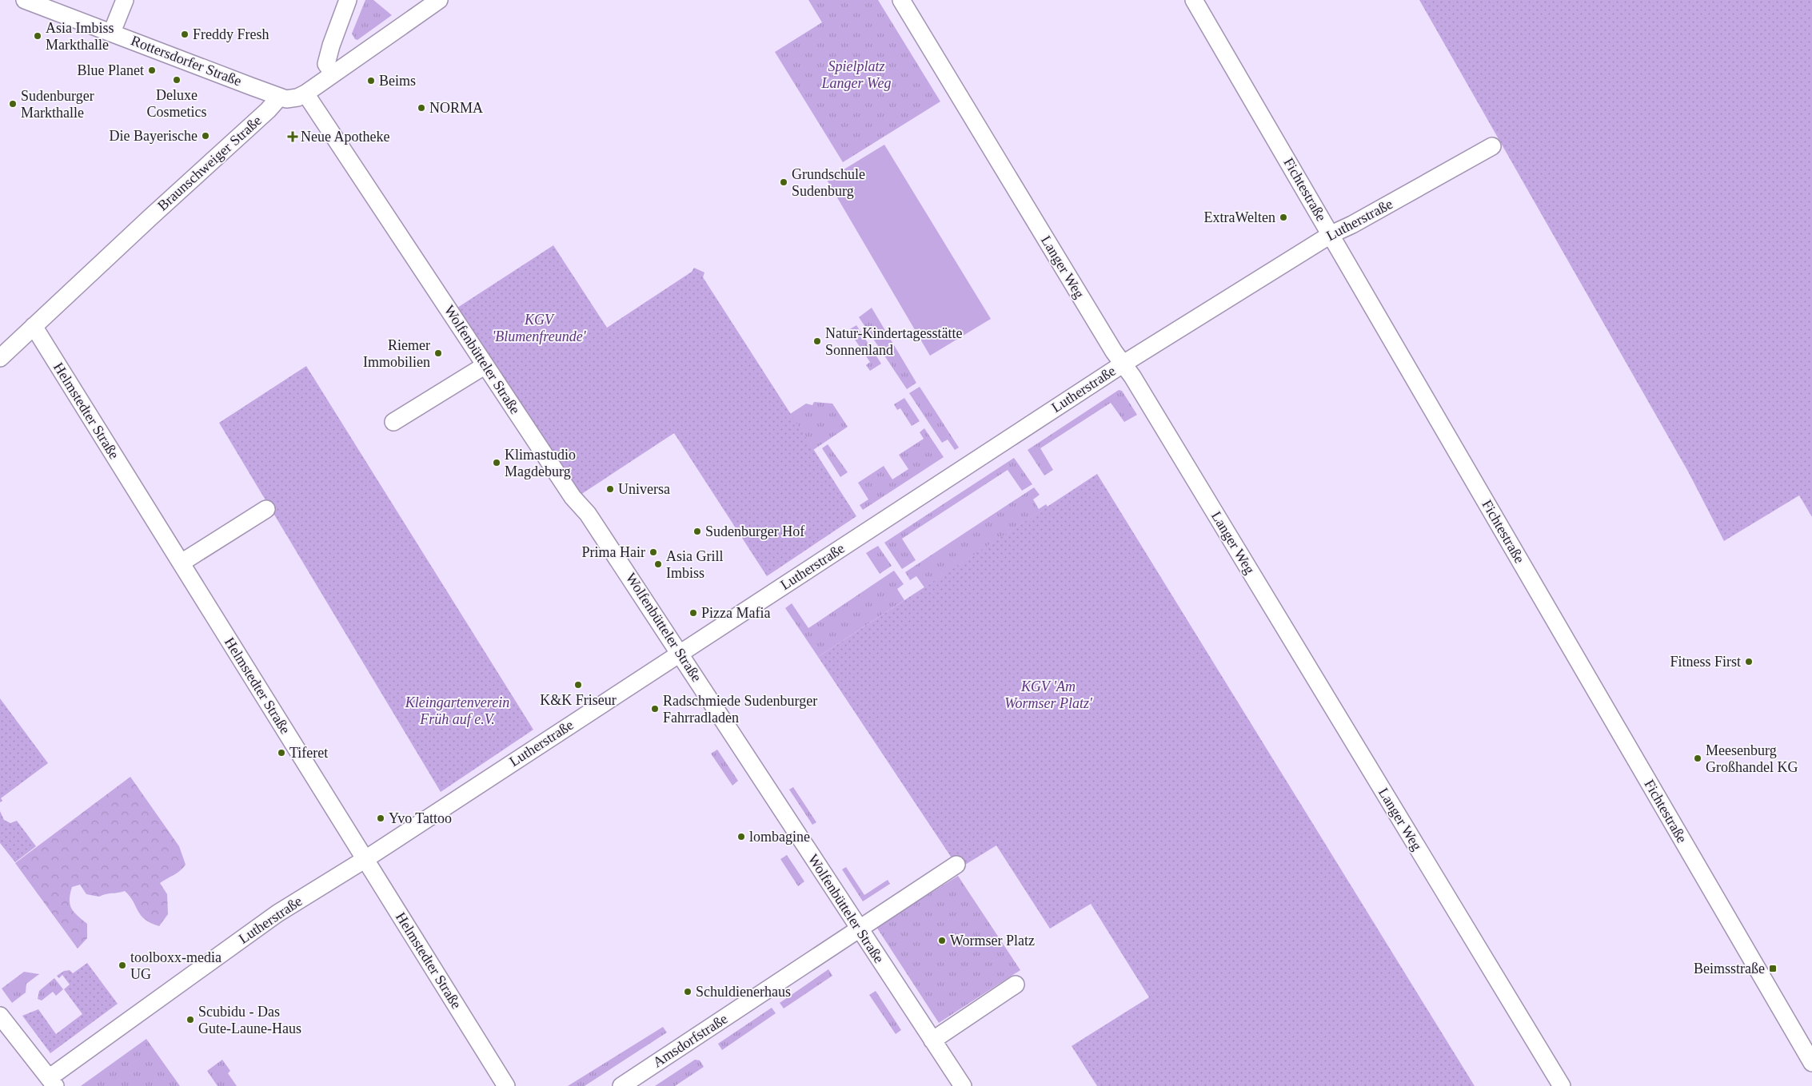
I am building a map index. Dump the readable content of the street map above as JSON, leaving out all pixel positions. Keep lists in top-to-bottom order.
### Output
{
  "streets": {
    "street": [
      "Rottersdorfer Straße",
      "Braunschweiger Straße",
      "Fichtestraße",
      "Lutherstraße",
      "Langer Weg",
      "Wolfenbütteler Straße",
      "Helmstedter Straße",
      "Amsdorfstraße"
    ]
  },
  "crossings": [
    ["Rottersdorfer Straße", "Braunschweiger Straße"],
    ["Braunschweiger Straße", "Helmstedter Straße"],
    ["Fichtestraße", "Lutherstraße"],
    ["Lutherstraße", "Langer Weg"],
    ["Lutherstraße", "Wolfenbütteler Straße"],
    ["Lutherstraße", "Helmstedter Straße"],
    ["Wolfenbütteler Straße", "Amsdorfstraße"]
  ],
  "parks": [
    "Spielplatz Langer Weg",
    "KGV 'Blumenfreunde'",
    "KGV 'Am Wormser Platz'",
    "Kleingartenverein Früh auf e.V."
  ],
  "places": {
    "other": [
      "Freddy Fresh",
      "Asia Imbiss Markthalle",
      "Blue Planet",
      "Deluxe Cosmetics",
      "Beims",
      "Sudenburger Markthalle",
      "NORMA",
      "Die Bayerische",
      "Grundschule Sudenburg",
      "ExtraWelten",
      "Natur-Kindertagesstätte Sonnenland",
      "Riemer Immobilien",
      "Klimastudio Magdeburg",
      "Universa",
      "Sudenburger Hof",
      "Prima Hair",
      "Asia Grill Imbiss",
      "Pizza Mafia",
      "Fitness First",
      "K&K Friseur",
      "Radschmiede Sudenburger Fahrradladen",
      "Tiferet",
      "Meesenburg Großhandel KG",
      "Yvo Tattoo",
      "lombagine",
      "Wormser Platz",
      "toolboxx-media UG",
      "Schuldienerhaus",
      "Scubidu - Das Gute-Laune-Haus"
    ],
    "health": ["Neue Apotheke"],
    "transit": ["Beimsstraße"]
  }
}
